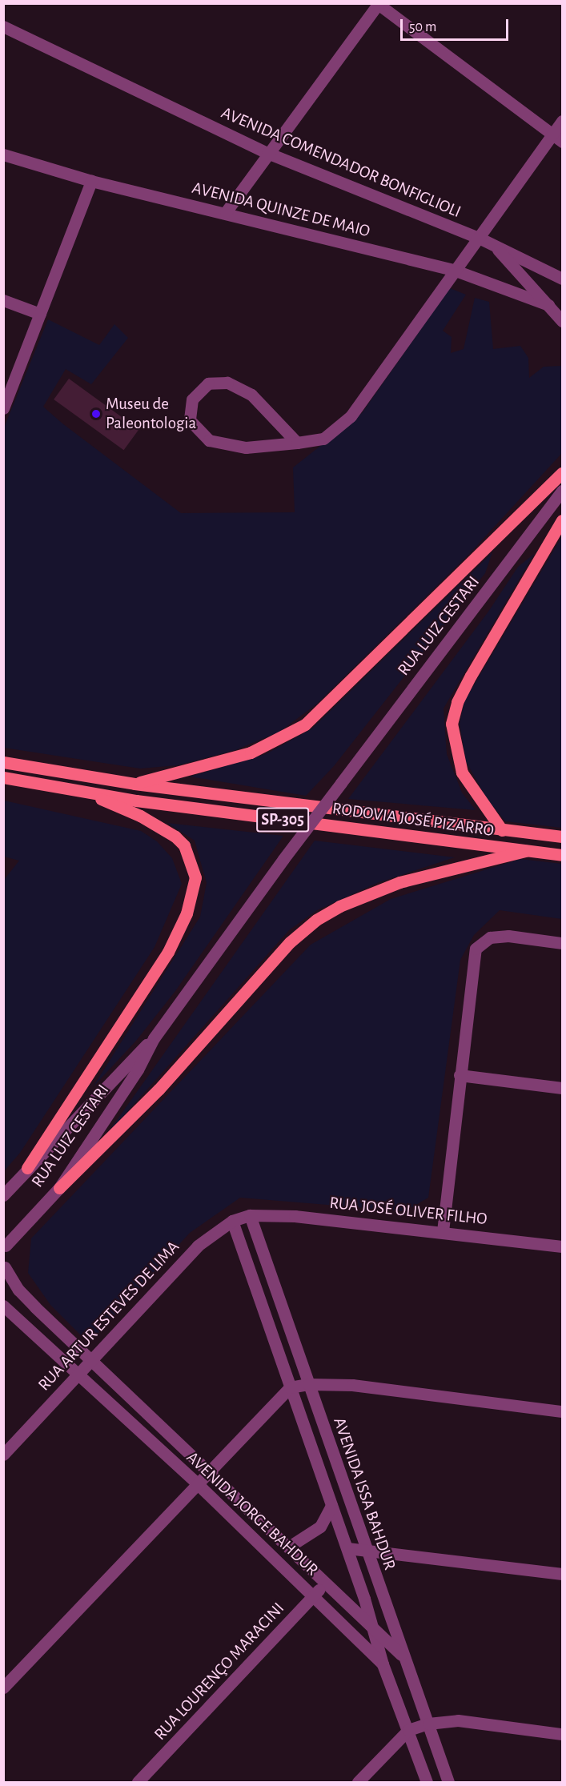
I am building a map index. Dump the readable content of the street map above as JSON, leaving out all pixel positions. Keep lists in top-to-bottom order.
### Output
{
  "streets": {
    "main road": ["SP-305", "RODOVIA JOSÉ PIZARRO"],
    "street": [
      "AVENIDA COMENDADOR BONFIGLIOLI",
      "AVENIDA QUINZE DE MAIO",
      "RUA LUIZ CESTARI",
      "RUA JOSÉ OLIVER FILHO",
      "RUA ARTUR ESTEVES DE LIMA",
      "AVENIDA ISSA BAHDUR",
      "AVENIDA JORGE BAHDUR",
      "RUA LOURENÇO MARACINI"
    ]
  },
  "crossings": [
    ["RUA JOSÉ OLIVER FILHO", "RUA ARTUR ESTEVES DE LIMA"],
    ["RUA JOSÉ OLIVER FILHO", "AVENIDA ISSA BAHDUR"],
    ["RUA ARTUR ESTEVES DE LIMA", "AVENIDA ISSA BAHDUR"],
    ["RUA ARTUR ESTEVES DE LIMA", "AVENIDA JORGE BAHDUR"],
    ["AVENIDA ISSA BAHDUR", "AVENIDA JORGE BAHDUR"],
    ["AVENIDA JORGE BAHDUR", "RUA LOURENÇO MARACINI"]
  ],
  "places": ["Museu de Paleontologia"],
  "scale_bar": "50 m"
}
